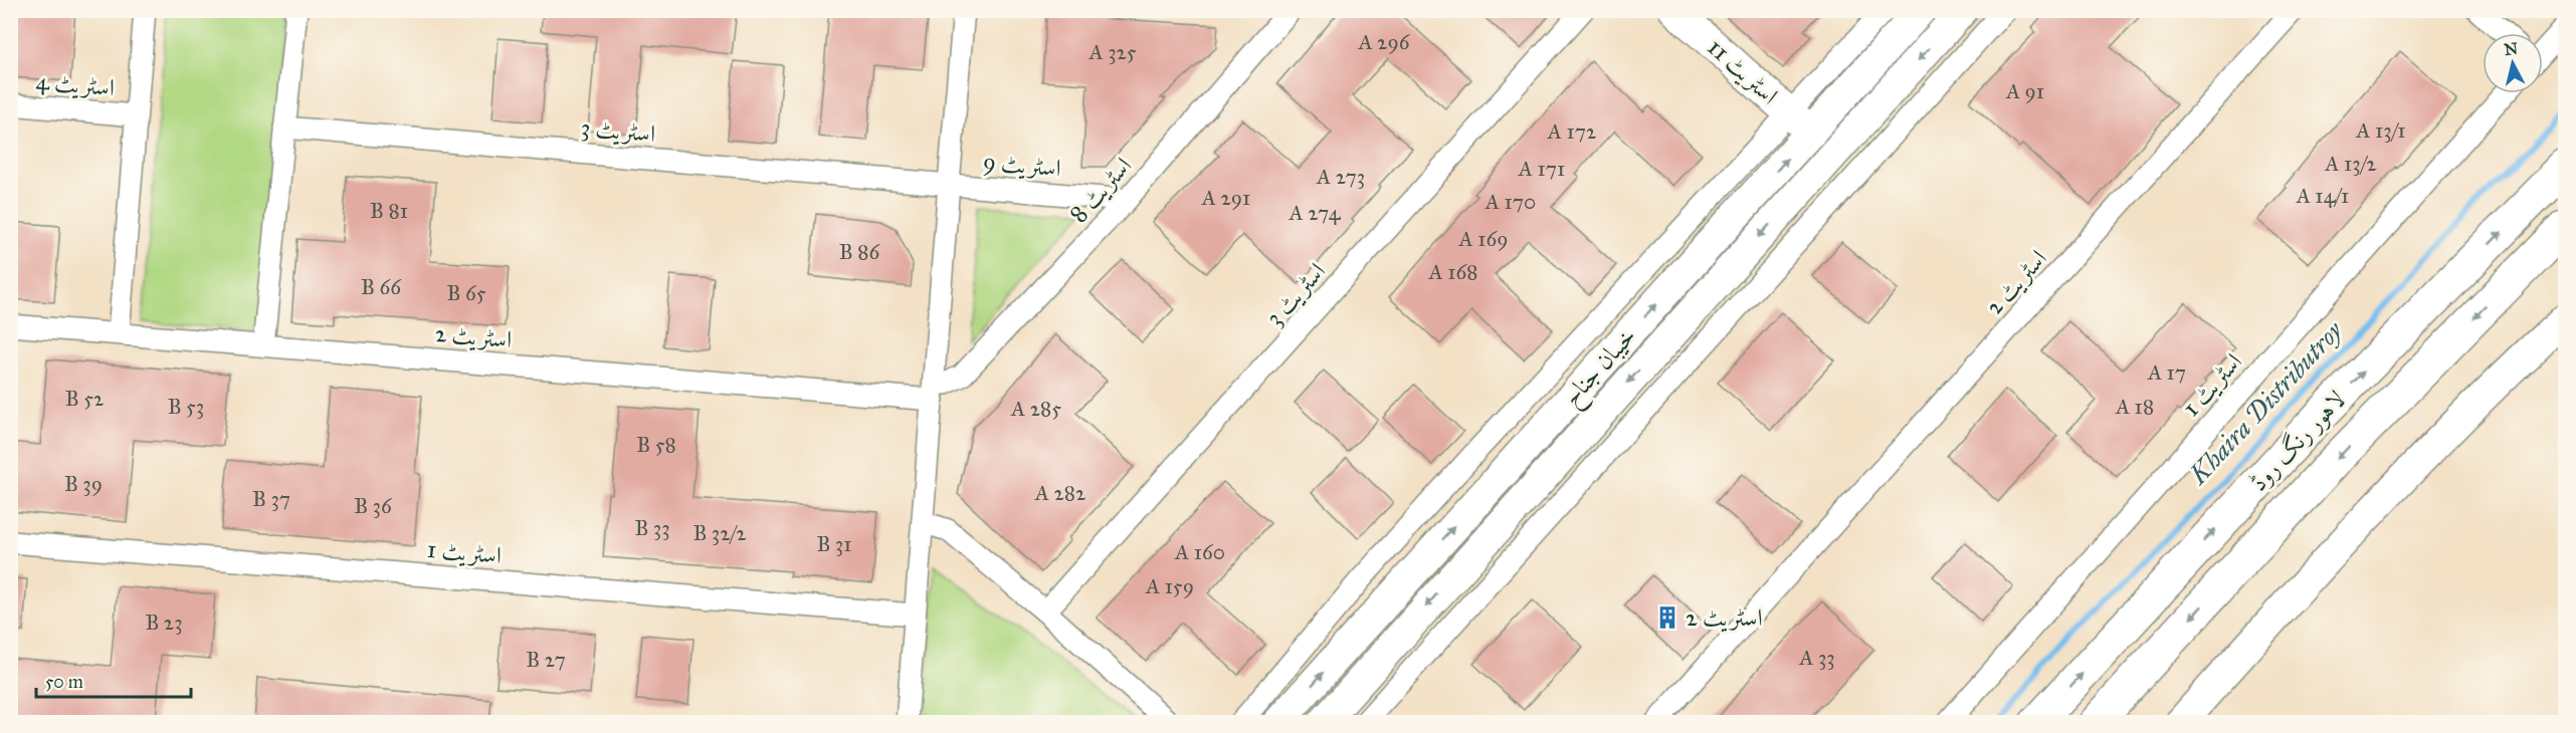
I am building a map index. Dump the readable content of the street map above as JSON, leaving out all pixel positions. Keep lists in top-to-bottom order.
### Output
{
  "streets": {
    "highway": ["لاہور رنگ روڈ"],
    "main road": ["اسٹریٹ 11", "خیبان جناح"],
    "street": [
      "اسٹریٹ 4",
      "اسٹریٹ 3",
      "اسٹریٹ 9",
      "اسٹریٹ 8",
      "اسٹریٹ 2",
      "اسٹریٹ 1"
    ]
  },
  "crossings": [
    ["اسٹریٹ 11", "خیبان جناح"],
    ["اسٹریٹ 3", "اسٹریٹ 9"],
    ["اسٹریٹ 9", "اسٹریٹ 8"],
    ["اسٹریٹ 8", "اسٹریٹ 2"]
  ],
  "water": ["Khaira Distributroy"],
  "places": {
    "building": ["اسٹریٹ 2"]
  },
  "house_numbers": [
    "A 296",
    "A 325",
    "A 91",
    "A 13/1",
    "A 172",
    "A 13/2",
    "A 171",
    "A 273",
    "A 14/1",
    "A 291",
    "A 170",
    "B 81",
    "A 274",
    "A 169",
    "B 86",
    "A 168",
    "B 66",
    "B 65",
    "A 17",
    "B 52",
    "B 53",
    "A 18",
    "A 285",
    "B 58",
    "B 39",
    "A 282",
    "B 37",
    "B 36",
    "B 33",
    "B 32/2",
    "B 31",
    "A 160",
    "A 159",
    "B 23",
    "A 33",
    "B 27"
  ],
  "scale_bar": "50 m",
  "north": "top"
}
